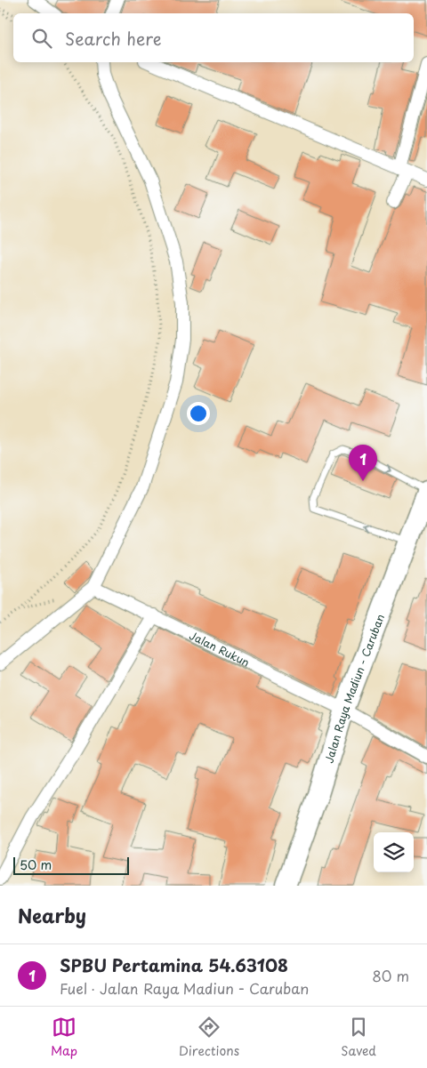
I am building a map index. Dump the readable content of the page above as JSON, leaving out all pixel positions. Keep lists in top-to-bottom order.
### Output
{
  "streets": {
    "highway": ["Jalan Raya Madiun - Caruban"],
    "street": ["Jalan Rukun"]
  },
  "crossings": [
    ["Jalan Rukun", "Jalan Raya Madiun - Caruban"]
  ],
  "scale_bar": "50 m",
  "page": {
    "search": "Search here",
    "pins": "1",
    "scale": "50 m",
    "heading": "Nearby",
    "list": [
      {
        "mark": "1",
        "name": "SPBU Pertamina 54.63108",
        "note": "Fuel · Jalan Raya Madiun - Caruban",
        "value": "80 m"
      }
    ],
    "nav": ["Map", "Directions", "Saved"]
  }
}
